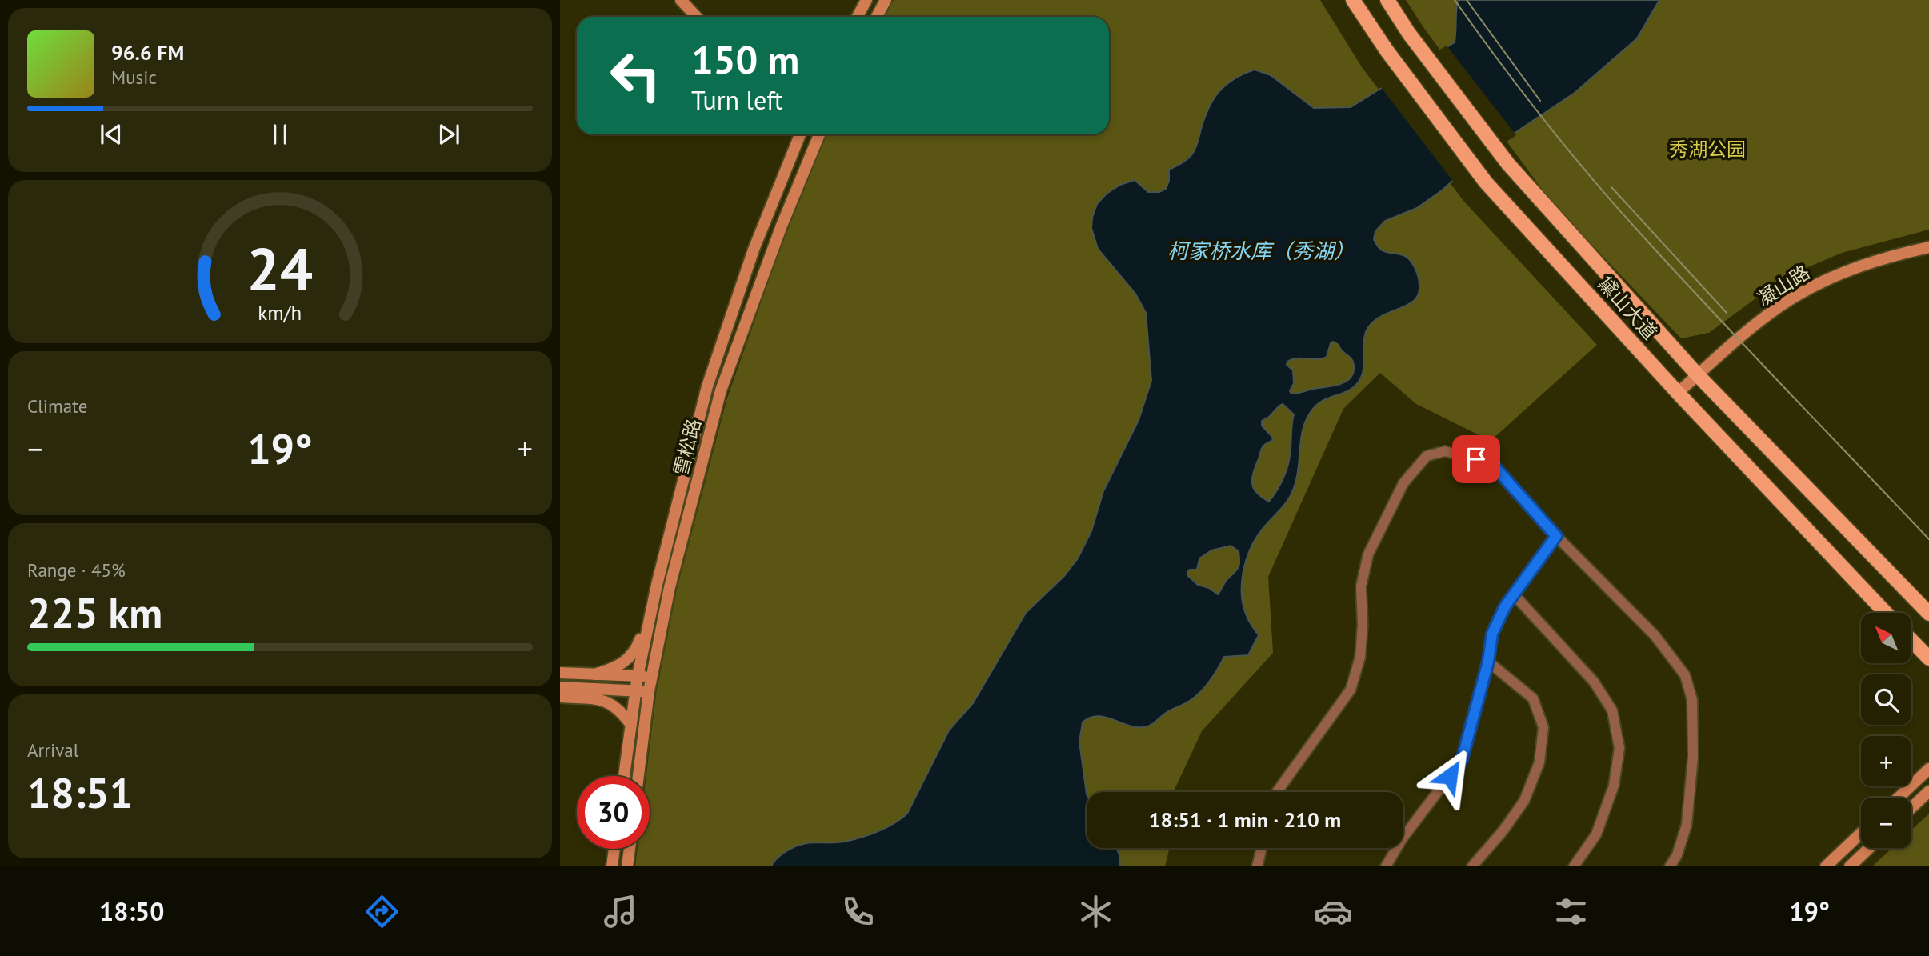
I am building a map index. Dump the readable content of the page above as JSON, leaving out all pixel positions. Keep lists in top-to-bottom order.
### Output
{
  "streets": {
    "main road": ["凝山路", "黛山大道", "雪松路"]
  },
  "crossings": [
    ["凝山路", "黛山大道"]
  ],
  "water": ["柯家桥水库（秀湖）"],
  "parks": ["秀湖公园"],
  "north": "top left",
  "page": {
    "turn": ["150 m", "Turn left"],
    "song": ["96.6 FM", "Music"],
    "tile": [
      "Climate",
      ["Range · 45%", "225 km"],
      ["Arrival", "18:51"]
    ],
    "heat": ["−", "19°", "+"],
    "map_buttons": ["+", "−"],
    "limit": "30",
    "trip": "18:51 · 1 min · 210 m",
    "tabs": ["18:50", "19°"],
    "gauge": ["24", "km/h"]
  }
}
